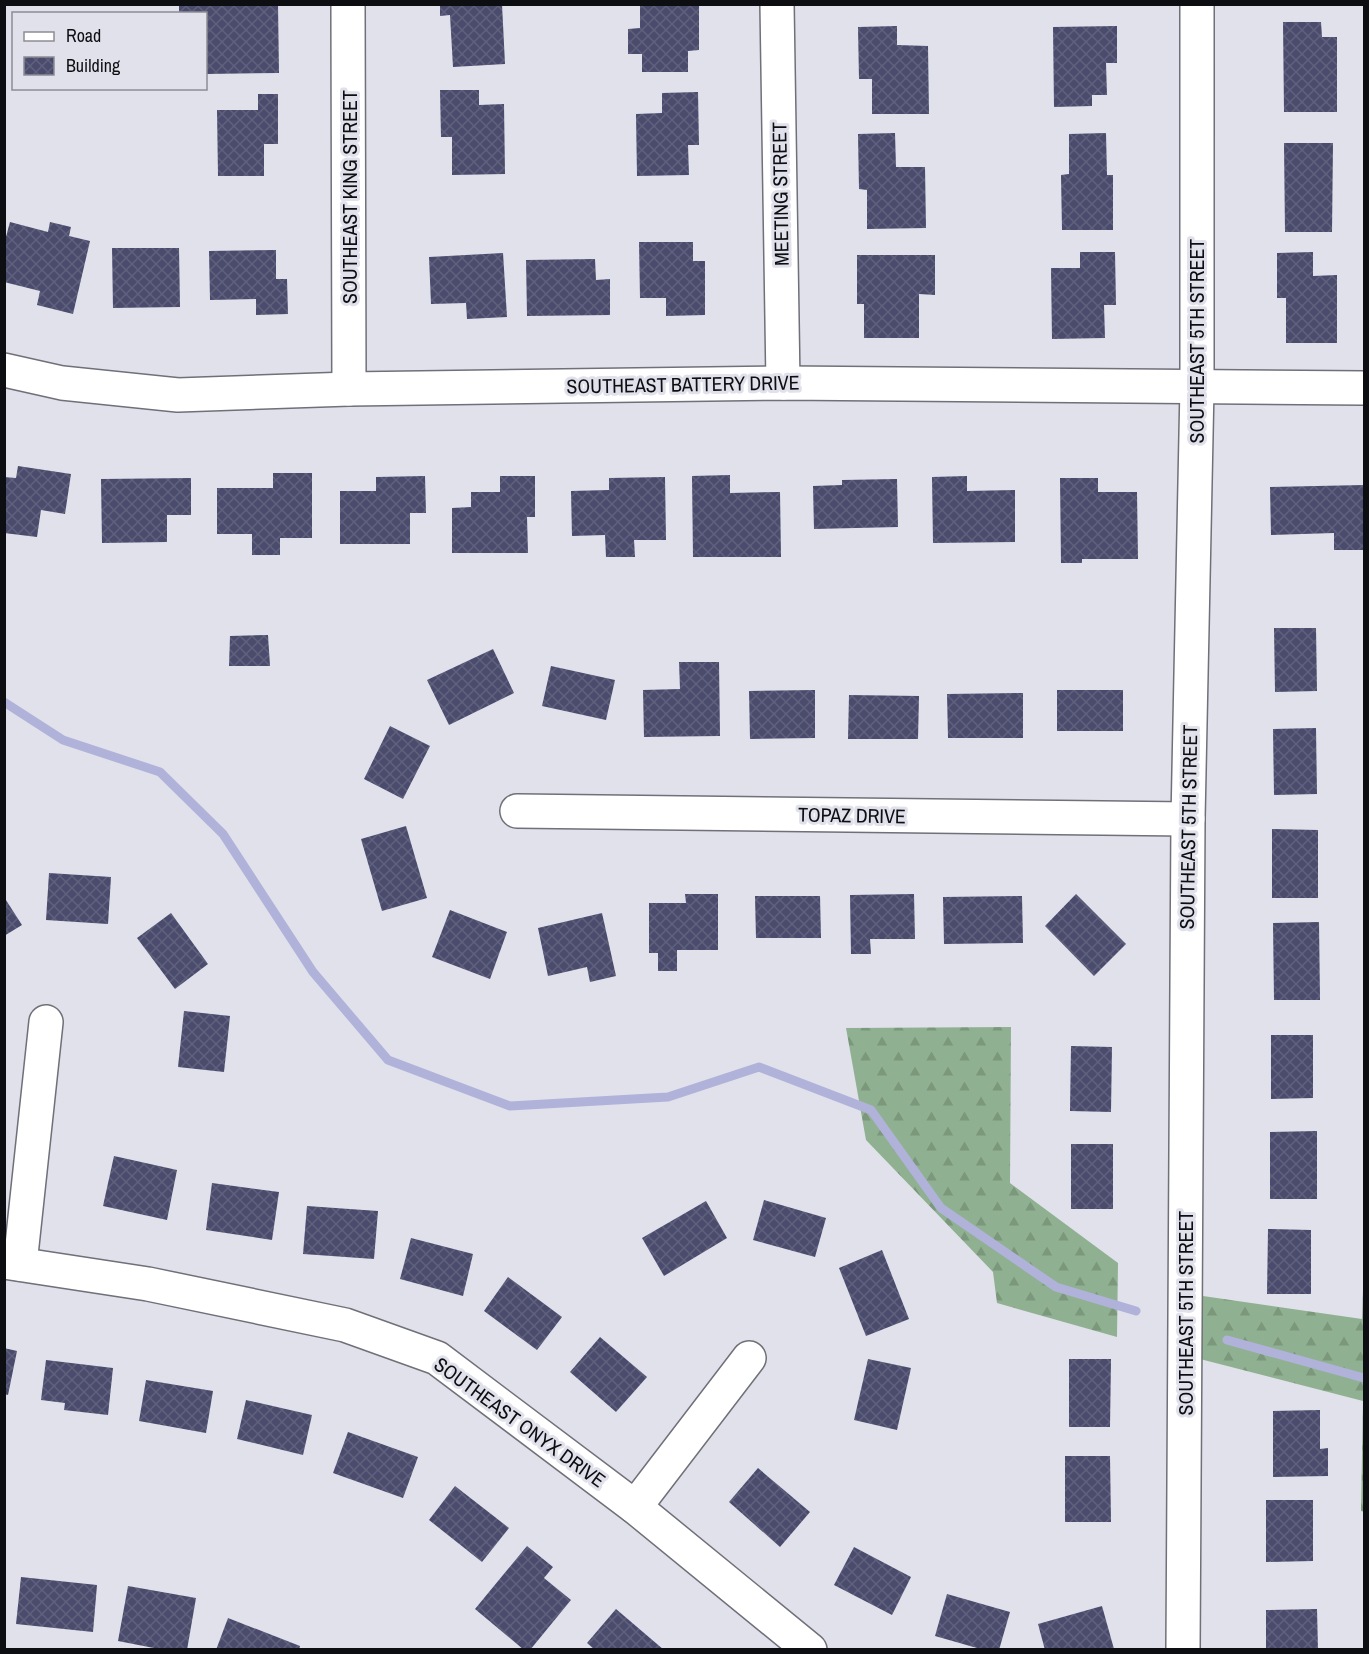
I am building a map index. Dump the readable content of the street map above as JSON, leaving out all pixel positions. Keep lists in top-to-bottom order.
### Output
{
  "streets": {
    "street": [
      "MEETING STREET",
      "SOUTHEAST KING STREET",
      "SOUTHEAST 5TH STREET",
      "SOUTHEAST BATTERY DRIVE",
      "TOPAZ DRIVE",
      "SOUTHEAST ONYX DRIVE"
    ]
  },
  "crossings": [
    ["MEETING STREET", "SOUTHEAST BATTERY DRIVE"],
    ["SOUTHEAST KING STREET", "SOUTHEAST BATTERY DRIVE"],
    ["SOUTHEAST 5TH STREET", "SOUTHEAST BATTERY DRIVE"],
    ["SOUTHEAST 5TH STREET", "TOPAZ DRIVE"]
  ],
  "legend": ["Road", "Building"]
}
